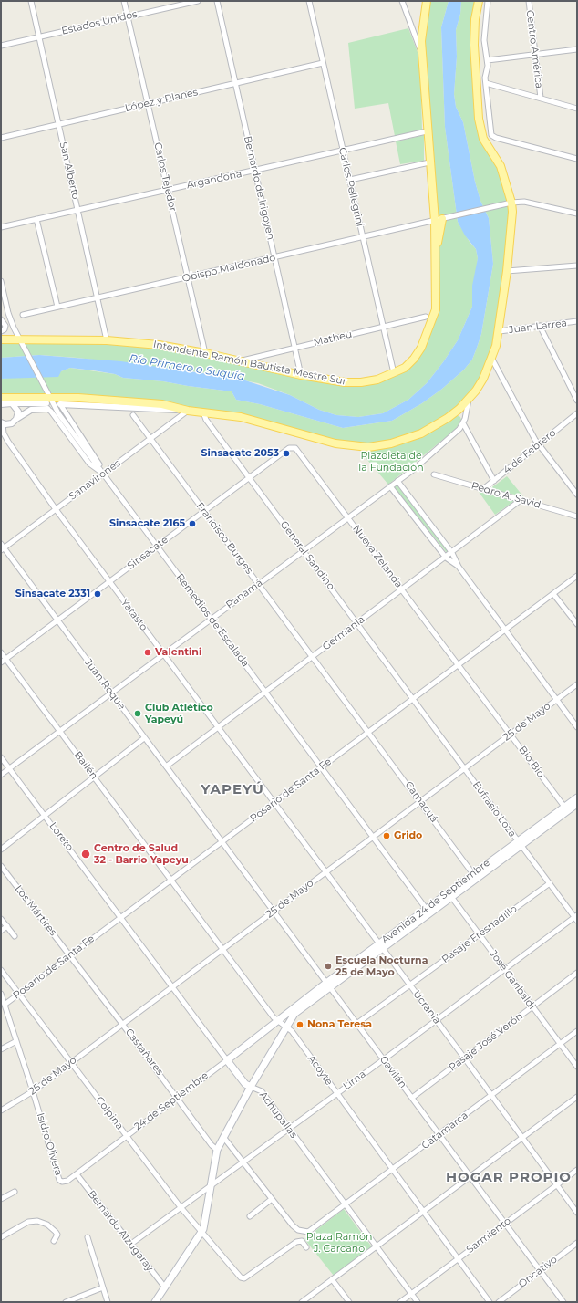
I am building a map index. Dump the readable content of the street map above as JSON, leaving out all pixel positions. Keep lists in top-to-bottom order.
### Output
{
  "streets": {
    "main road": [
      "Intendente Ramón Bautista Mestre Sur",
      "Avenida 24 de Septiembre",
      "24 de Septiembre",
      "Achupallas"
    ],
    "street": [
      "Estados Unidos",
      "Centro América",
      "López y Planes",
      "San Alberto",
      "Carlos Tejedor",
      "Argandoña",
      "Carlos Pellegrini",
      "Bernardo de Irigoyen",
      "Obispo Maldonado",
      "Juan Larrea",
      "Matheu",
      "4 de Febrero",
      "Sanavirones",
      "Pedro A. Savid",
      "Francisco Burges",
      "Sinsacate",
      "General Sandino",
      "Nueva Zelanda",
      "Panamá",
      "Yatasto",
      "Remedios de Escalada",
      "Germania",
      "Juan Roque",
      "25 de Mayo",
      "Bio Bio",
      "Bailén",
      "Rosario de Santa Fe",
      "Camacuá",
      "Eufrasio Loza",
      "Loreto",
      "Los Mártires",
      "Pasaje Fresnadillo",
      "José Garibaldi",
      "Ucrania",
      "Pasaje José Verón",
      "Castañares",
      "Acoyte",
      "Gavilán",
      "Lima",
      "Colpina",
      "Catamarca",
      "Isidro Olivera",
      "Bernardo Alzugaray",
      "Sarmiento",
      "Oncativo"
    ]
  },
  "crossings": [
    ["Estados Unidos", "San Alberto"],
    ["Estados Unidos", "Carlos Tejedor"],
    ["López y Planes", "San Alberto"],
    ["López y Planes", "Carlos Tejedor"],
    ["López y Planes", "Carlos Pellegrini"],
    ["López y Planes", "Bernardo de Irigoyen"],
    ["San Alberto", "Argandoña"],
    ["San Alberto", "Obispo Maldonado"],
    ["San Alberto", "Intendente Ramón Bautista Mestre Sur"],
    ["Carlos Tejedor", "Argandoña"],
    ["Carlos Tejedor", "Obispo Maldonado"],
    ["Carlos Tejedor", "Intendente Ramón Bautista Mestre Sur"],
    ["Argandoña", "Carlos Pellegrini"],
    ["Argandoña", "Bernardo de Irigoyen"],
    ["Argandoña", "Intendente Ramón Bautista Mestre Sur"],
    ["Carlos Pellegrini", "Obispo Maldonado"],
    ["Carlos Pellegrini", "Matheu"],
    ["Carlos Pellegrini", "Intendente Ramón Bautista Mestre Sur"],
    ["Bernardo de Irigoyen", "Obispo Maldonado"],
    ["Bernardo de Irigoyen", "Matheu"],
    ["Bernardo de Irigoyen", "Intendente Ramón Bautista Mestre Sur"],
    ["Obispo Maldonado", "Intendente Ramón Bautista Mestre Sur"],
    ["Matheu", "Intendente Ramón Bautista Mestre Sur"],
    ["4 de Febrero", "Pedro A. Savid"],
    ["Sanavirones", "Francisco Burges"],
    ["Sanavirones", "Yatasto"],
    ["Sanavirones", "Remedios de Escalada"],
    ["Sanavirones", "Juan Roque"],
    ["Pedro A. Savid", "Germania"],
    ["Francisco Burges", "Sinsacate"],
    ["Francisco Burges", "Panamá"],
    ["Francisco Burges", "Germania"],
    ["Francisco Burges", "Rosario de Santa Fe"],
    ["Francisco Burges", "Camacuá"],
    ["Sinsacate", "General Sandino"],
    ["Sinsacate", "Nueva Zelanda"],
    ["Sinsacate", "Yatasto"],
    ["Sinsacate", "Remedios de Escalada"],
    ["Sinsacate", "Juan Roque"],
    ["Sinsacate", "Bailén"],
    ["General Sandino", "Panamá"],
    ["General Sandino", "Germania"],
    ["General Sandino", "Rosario de Santa Fe"],
    ["General Sandino", "Eufrasio Loza"],
    ["Nueva Zelanda", "Panamá"],
    ["Nueva Zelanda", "Germania"],
    ["Nueva Zelanda", "Bio Bio"],
    ["Nueva Zelanda", "Rosario de Santa Fe"],
    ["Panamá", "Yatasto"],
    ["Panamá", "Remedios de Escalada"],
    ["Panamá", "Juan Roque"],
    ["Panamá", "Bailén"],
    ["Panamá", "Loreto"],
    ["Yatasto", "Germania"],
    ["Yatasto", "Rosario de Santa Fe"],
    ["Yatasto", "Ucrania"],
    ["Remedios de Escalada", "Germania"],
    ["Remedios de Escalada", "Rosario de Santa Fe"],
    ["Germania", "Juan Roque"],
    ["Juan Roque", "Rosario de Santa Fe"],
    ["Juan Roque", "Gavilán"],
    ["25 de Mayo", "Bio Bio"],
    ["25 de Mayo", "Camacuá"],
    ["25 de Mayo", "Eufrasio Loza"],
    ["25 de Mayo", "Ucrania"],
    ["25 de Mayo", "Castañares"],
    ["25 de Mayo", "Acoyte"],
    ["25 de Mayo", "Gavilán"],
    ["25 de Mayo", "Colpina"],
    ["25 de Mayo", "Achupallas"],
    ["25 de Mayo", "Isidro Olivera"],
    ["Bio Bio", "Rosario de Santa Fe"],
    ["Bio Bio", "Avenida 24 de Septiembre"],
    ["Bailén", "Rosario de Santa Fe"],
    ["Bailén", "Acoyte"],
    ["Rosario de Santa Fe", "Camacuá"],
    ["Rosario de Santa Fe", "Eufrasio Loza"],
    ["Rosario de Santa Fe", "Loreto"],
    ["Rosario de Santa Fe", "Los Mártires"],
    ["Rosario de Santa Fe", "Ucrania"],
    ["Rosario de Santa Fe", "Castañares"],
    ["Rosario de Santa Fe", "Acoyte"],
    ["Rosario de Santa Fe", "Gavilán"],
    ["Rosario de Santa Fe", "Colpina"],
    ["Rosario de Santa Fe", "Achupallas"],
    ["Rosario de Santa Fe", "Isidro Olivera"],
    ["Camacuá", "Avenida 24 de Septiembre"],
    ["Eufrasio Loza", "Avenida 24 de Septiembre"],
    ["Eufrasio Loza", "Pasaje Fresnadillo"],
    ["Eufrasio Loza", "Lima"],
    ["Loreto", "Achupallas"],
    ["Avenida 24 de Septiembre", "José Garibaldi"],
    ["Avenida 24 de Septiembre", "Ucrania"],
    ["Avenida 24 de Septiembre", "Castañares"],
    ["Avenida 24 de Septiembre", "Acoyte"],
    ["Avenida 24 de Septiembre", "Gavilán"],
    ["Avenida 24 de Septiembre", "Lima"],
    ["Avenida 24 de Septiembre", "24 de Septiembre"],
    ["Avenida 24 de Septiembre", "Colpina"],
    ["Avenida 24 de Septiembre", "Achupallas"],
    ["Avenida 24 de Septiembre", "Bernardo Alzugaray"],
    ["Los Mártires", "Castañares"],
    ["Pasaje Fresnadillo", "José Garibaldi"],
    ["Pasaje Fresnadillo", "Ucrania"],
    ["Pasaje Fresnadillo", "Gavilán"],
    ["José Garibaldi", "Pasaje José Verón"],
    ["José Garibaldi", "Lima"],
    ["José Garibaldi", "Catamarca"],
    ["Ucrania", "Pasaje José Verón"],
    ["Ucrania", "Lima"],
    ["Ucrania", "Catamarca"],
    ["Ucrania", "Sarmiento"],
    ["Pasaje José Verón", "Gavilán"],
    ["Castañares", "24 de Septiembre"],
    ["Acoyte", "Lima"],
    ["Acoyte", "24 de Septiembre"],
    ["Acoyte", "Catamarca"],
    ["Acoyte", "Sarmiento"],
    ["Gavilán", "Lima"],
    ["Gavilán", "Catamarca"],
    ["Gavilán", "Sarmiento"],
    ["Gavilán", "Oncativo"],
    ["Lima", "Colpina"],
    ["Lima", "Achupallas"],
    ["Lima", "Bernardo Alzugaray"],
    ["24 de Septiembre", "Colpina"],
    ["24 de Septiembre", "Achupallas"],
    ["24 de Septiembre", "Isidro Olivera"],
    ["24 de Septiembre", "Bernardo Alzugaray"],
    ["Achupallas", "Catamarca"],
    ["Achupallas", "Sarmiento"]
  ],
  "districts": ["YAPEYÚ", "HOGAR PROPIO"],
  "water": ["Río Primero o Suquía"],
  "parks": ["Plazoleta de la Fundación", "Plaza Ramón J. Carcano"],
  "places": [
    "Sinsacate 2053",
    "Sinsacate 2165",
    "Sinsacate 2331",
    "Valentini",
    "Club Atlético Yapeyú",
    "Grido",
    "Centro de Salud 32 - Barrio Yapeyu",
    "Escuela Nocturna 25 de Mayo",
    "Nona Teresa"
  ]
}
